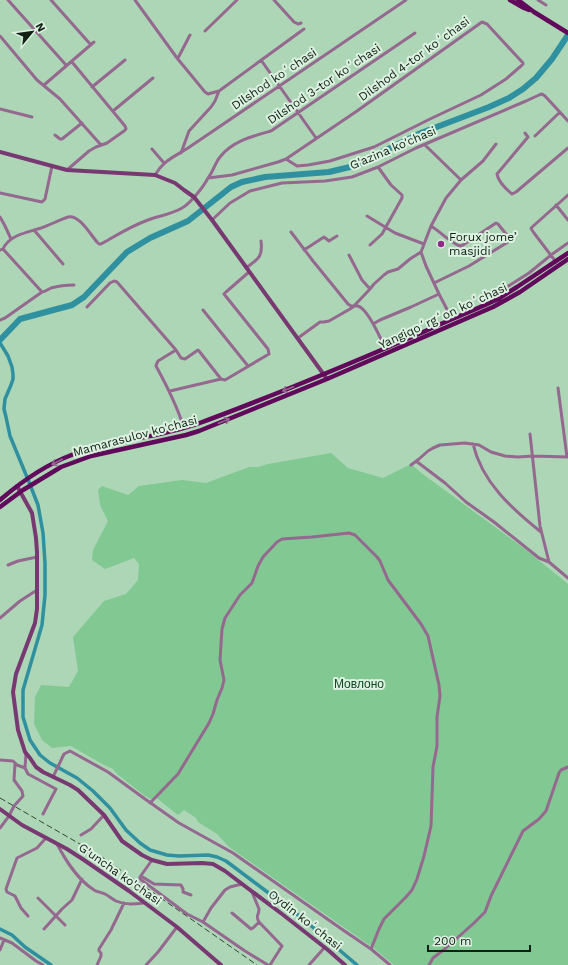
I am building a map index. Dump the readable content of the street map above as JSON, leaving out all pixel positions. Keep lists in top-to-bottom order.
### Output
{
  "streets": {
    "main road": ["Yangiqoʻrgʻon koʻchasi", "Mamarasulov ko'chasi"],
    "street": [
      "Dilshod 4-tor koʻchasi",
      "Dilshod koʻchasi",
      "Dilshod 3-tor koʻchasi",
      "G'azina ko'chasi",
      "G'uncha ko'chasi",
      "Oydin koʻchasi"
    ]
  },
  "crossings": [
    ["Dilshod 4-tor koʻchasi", "Dilshod 3-tor koʻchasi"],
    ["Yangiqoʻrgʻon koʻchasi", "Mamarasulov ko'chasi"],
    ["Mamarasulov ko'chasi", "Oydin koʻchasi"]
  ],
  "parks": ["Мовлоно"],
  "places": ["Forux jome’ masjidi"],
  "scale_bar": "200 m",
  "north": "top right"
}
